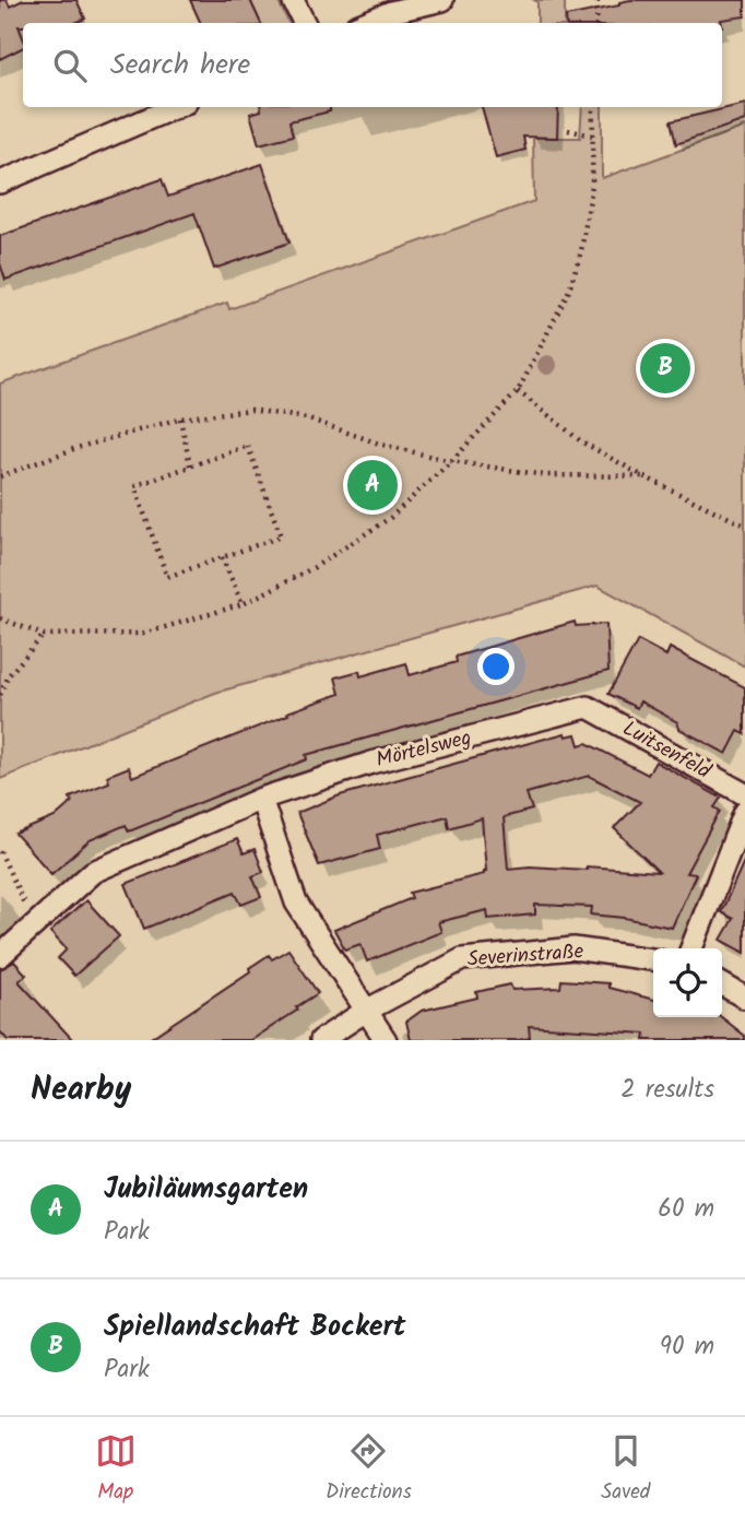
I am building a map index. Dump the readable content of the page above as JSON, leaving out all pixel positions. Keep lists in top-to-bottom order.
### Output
{
  "streets": {
    "street": ["Mörtelsweg", "Luitsenfeld", "Severinstraße"]
  },
  "crossings": [
    ["Mörtelsweg", "Luitsenfeld"]
  ],
  "page": {
    "search": "Search here",
    "pins": ["B", "A"],
    "heading": ["Nearby", "2 results"],
    "list": [
      {
        "mark": "A",
        "name": "Jubiläumsgarten",
        "note": "Park",
        "value": "60 m"
      },
      {
        "mark": "B",
        "name": "Spiellandschaft Bockert",
        "note": "Park",
        "value": "90 m"
      }
    ],
    "nav": ["Map", "Directions", "Saved"]
  }
}
